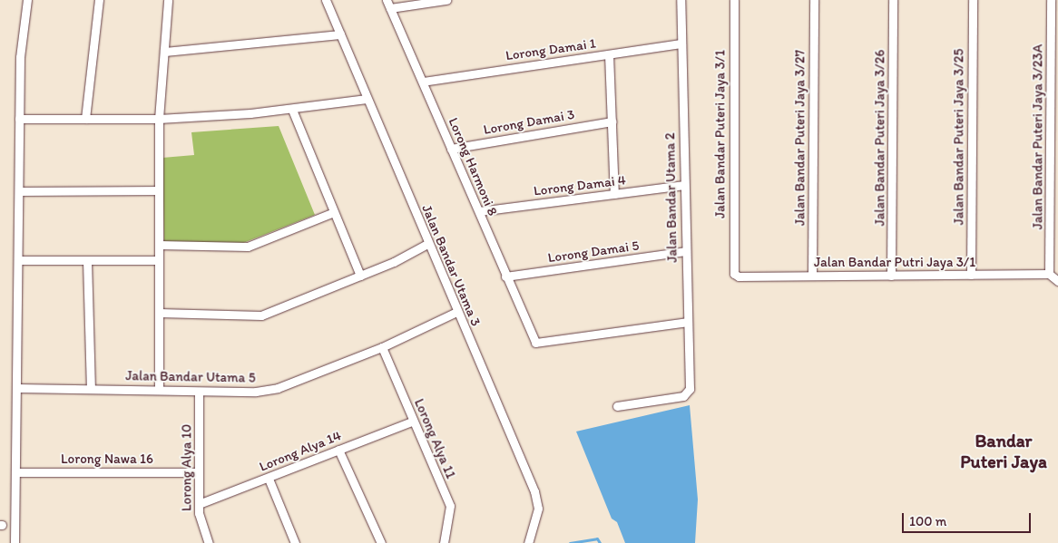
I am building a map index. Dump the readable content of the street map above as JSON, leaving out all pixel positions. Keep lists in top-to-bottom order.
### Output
{
  "streets": {
    "street": [
      "Lorong Damai 1",
      "Lorong Damai 3",
      "Jalan Bandar Puteri Jaya 3/1",
      "Jalan Bandar Puteri Jaya 3/25",
      "Jalan Bandar Puteri Jaya 3/23A",
      "Jalan Bandar Puteri Jaya 3/27",
      "Jalan Bandar Puteri Jaya 3/26",
      "Lorong Harmoni 8",
      "Lorong Damai 4",
      "Jalan Bandar Utama 2",
      "Lorong Damai 5",
      "Jalan Bandar Putri Jaya 3/1",
      "Jalan Bandar Utama 3",
      "Jalan Bandar Utama 5",
      "Lorong Alya 11",
      "Lorong Alya 14",
      "Lorong Nawa 16",
      "Lorong Alya 10"
    ]
  },
  "crossings": [
    ["Lorong Damai 1", "Lorong Harmoni 8"],
    ["Lorong Damai 1", "Jalan Bandar Utama 2"],
    ["Lorong Damai 3", "Lorong Harmoni 8"],
    ["Jalan Bandar Puteri Jaya 3/1", "Jalan Bandar Putri Jaya 3/1"],
    ["Jalan Bandar Puteri Jaya 3/25", "Jalan Bandar Putri Jaya 3/1"],
    ["Jalan Bandar Puteri Jaya 3/23A", "Jalan Bandar Putri Jaya 3/1"],
    ["Jalan Bandar Puteri Jaya 3/27", "Jalan Bandar Putri Jaya 3/1"],
    ["Jalan Bandar Puteri Jaya 3/26", "Jalan Bandar Putri Jaya 3/1"],
    ["Lorong Harmoni 8", "Lorong Damai 4"],
    ["Lorong Harmoni 8", "Jalan Bandar Utama 2"],
    ["Lorong Harmoni 8", "Lorong Damai 5"],
    ["Lorong Damai 4", "Jalan Bandar Utama 2"],
    ["Jalan Bandar Utama 2", "Lorong Damai 5"],
    ["Jalan Bandar Utama 3", "Jalan Bandar Utama 5"],
    ["Jalan Bandar Utama 5", "Lorong Alya 11"],
    ["Jalan Bandar Utama 5", "Lorong Alya 10"],
    ["Lorong Alya 11", "Lorong Alya 14"],
    ["Lorong Alya 14", "Lorong Alya 10"],
    ["Lorong Nawa 16", "Lorong Alya 10"]
  ],
  "districts": ["Bandar Puteri Jaya"],
  "scale_bar": "100 m"
}
